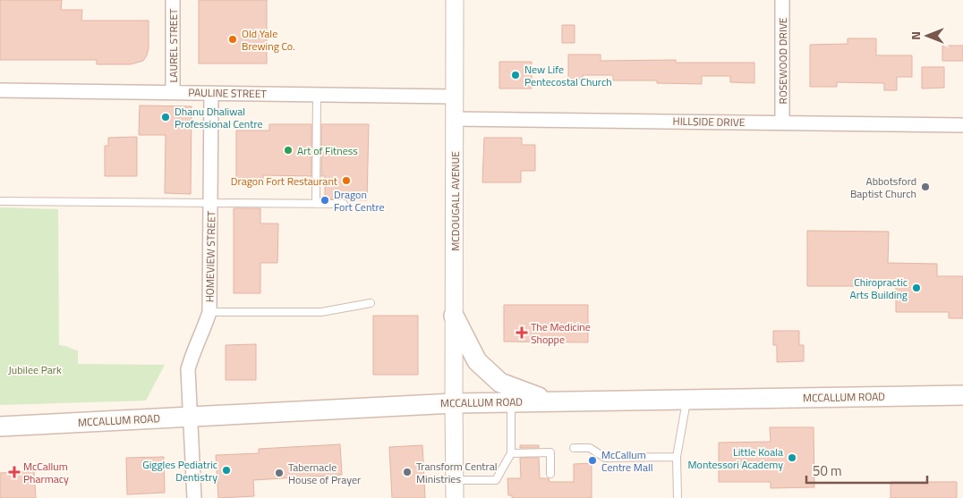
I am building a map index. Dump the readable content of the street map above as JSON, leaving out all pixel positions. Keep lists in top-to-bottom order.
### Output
{
  "streets": {
    "main road": ["MCCALLUM ROAD"],
    "street": [
      "LAUREL STREET",
      "ROSEWOOD DRIVE",
      "PAULINE STREET",
      "HILLSIDE DRIVE",
      "MCDOUGALL AVENUE",
      "HOMEVIEW STREET"
    ]
  },
  "crossings": [
    ["LAUREL STREET", "PAULINE STREET"],
    ["ROSEWOOD DRIVE", "HILLSIDE DRIVE"],
    ["PAULINE STREET", "MCDOUGALL AVENUE"],
    ["PAULINE STREET", "HOMEVIEW STREET"],
    ["HILLSIDE DRIVE", "MCDOUGALL AVENUE"],
    ["MCDOUGALL AVENUE", "MCCALLUM ROAD"],
    ["HOMEVIEW STREET", "MCCALLUM ROAD"]
  ],
  "parks": ["Jubilee Park"],
  "places": {
    "other": [
      "Old Yale Brewing Co.",
      "New Life Pentecostal Church",
      "Dhanu Dhaliwal Professional Centre",
      "Art of Fitness",
      "Dragon Fort Restaurant",
      "Abbotsford Baptist Church",
      "Dragon Fort Centre",
      "Chiropractic Arts Building",
      "Little Koala Montessori Academy",
      "McCallum Centre Mall",
      "Giggles Pediatric Dentistry",
      "Transform Central Ministries",
      "Tabernacle House of Prayer"
    ],
    "health": ["The Medicine Shoppe", "McCallum Pharmacy"]
  },
  "scale_bar": "50 m",
  "north": "left"
}
